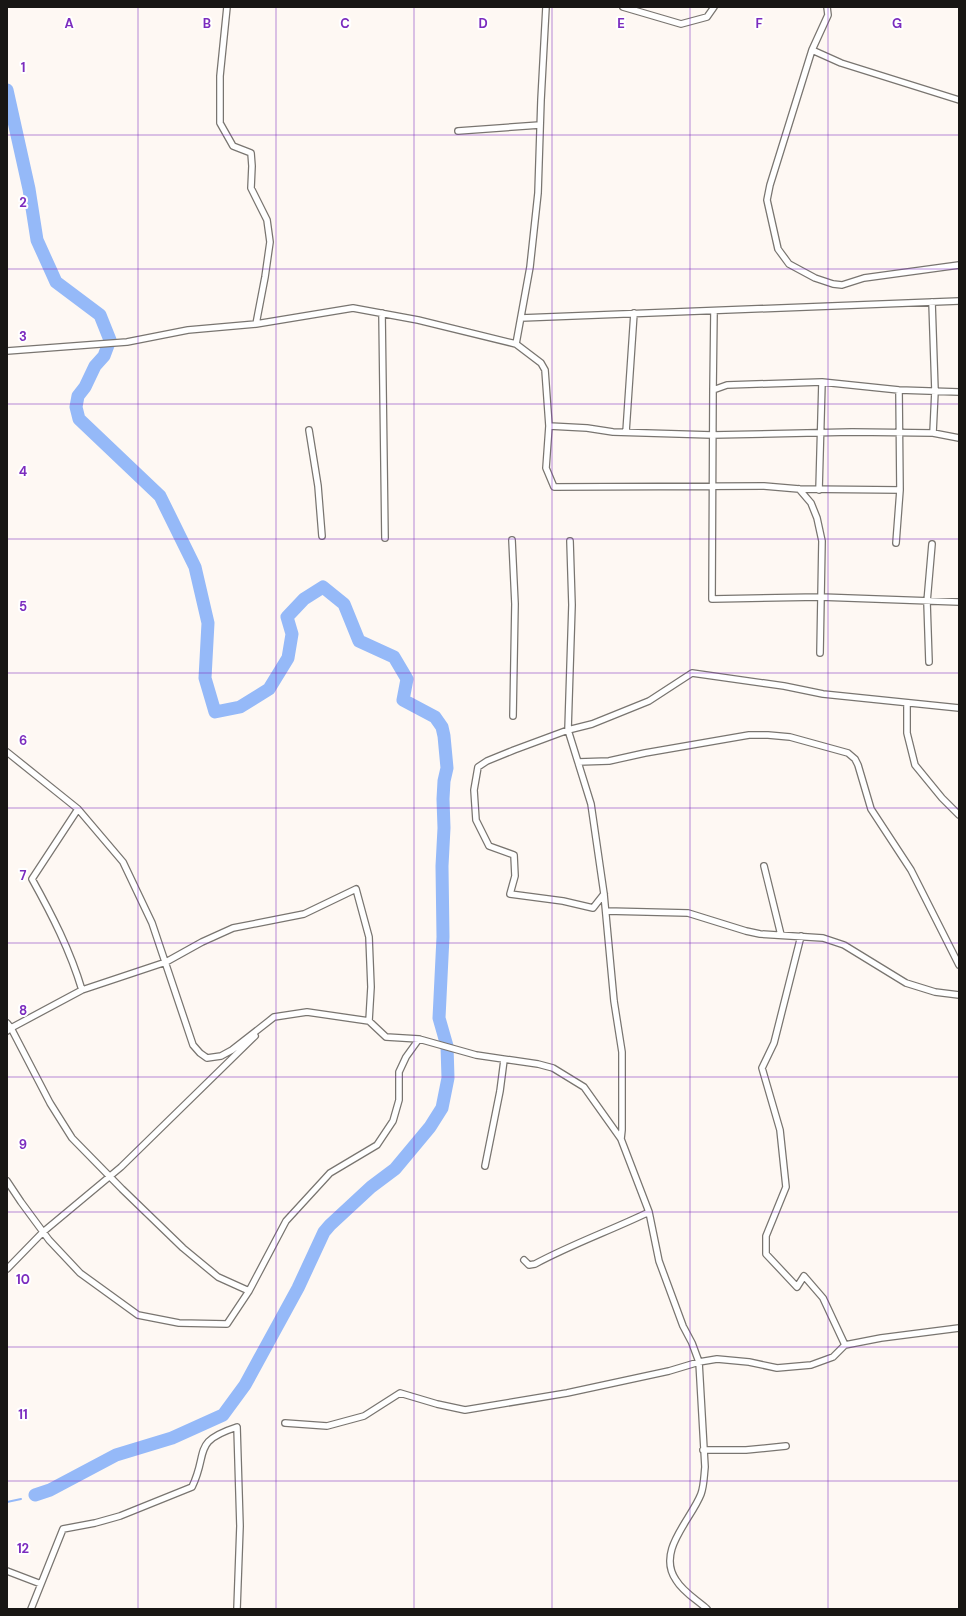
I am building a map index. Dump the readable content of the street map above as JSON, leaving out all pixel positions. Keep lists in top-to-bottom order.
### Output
{
  "grid": {
    "columns": [
      "A",
      "B",
      "C",
      "D",
      "E",
      "F",
      "G"
    ],
    "rows": [
      "1",
      "2",
      "3",
      "4",
      "5",
      "6",
      "7",
      "8",
      "9",
      "10",
      "11",
      "12"
    ]
  }
}
